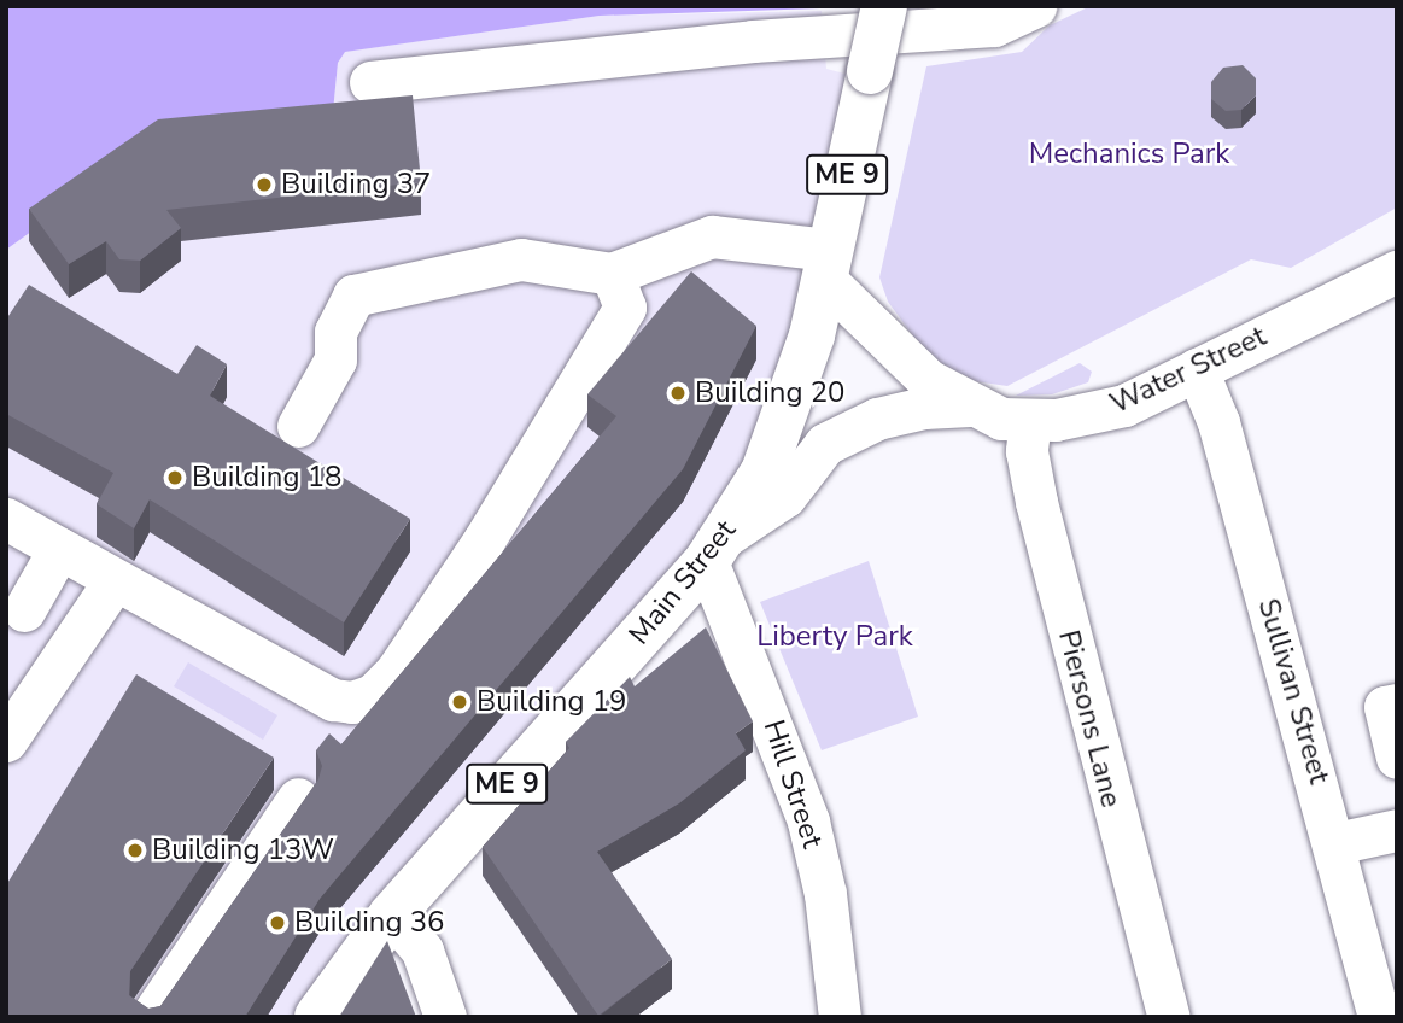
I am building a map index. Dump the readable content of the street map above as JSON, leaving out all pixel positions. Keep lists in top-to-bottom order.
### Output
{
  "streets": {
    "main road": ["ME 9", "Main Street"],
    "street": [
      "Water Street",
      "Sullivan Street",
      "Piersons Lane",
      "Hill Street"
    ]
  },
  "crossings": [
    ["Water Street", "Sullivan Street"],
    ["Water Street", "Piersons Lane"],
    ["Main Street", "Hill Street"]
  ],
  "parks": ["Mechanics Park", "Liberty Park"],
  "places": [
    "Building 37",
    "Building 20",
    "Building 18",
    "Building 19",
    "Building 13W",
    "Building 36"
  ]
}
